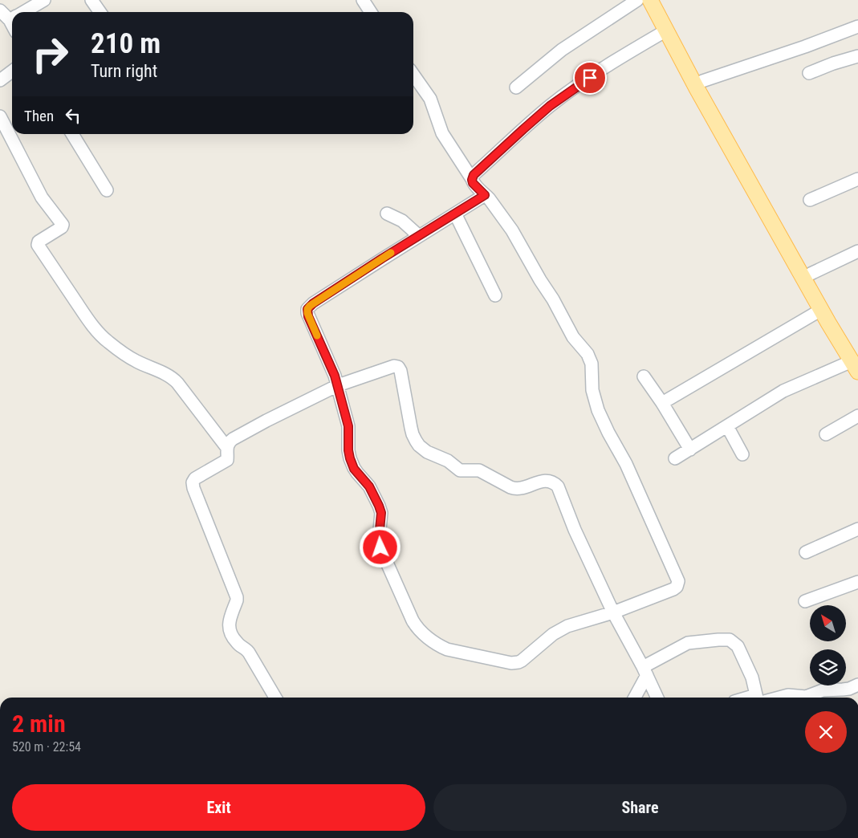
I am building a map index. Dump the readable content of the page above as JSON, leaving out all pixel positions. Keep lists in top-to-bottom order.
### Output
{
  "north": "top left",
  "page": {
    "turn": ["210 m", "Turn right"],
    "then": "Then",
    "heading": ["2 min", "520 m · 22:54"],
    "buttons": ["Exit", "Share"]
  }
}
